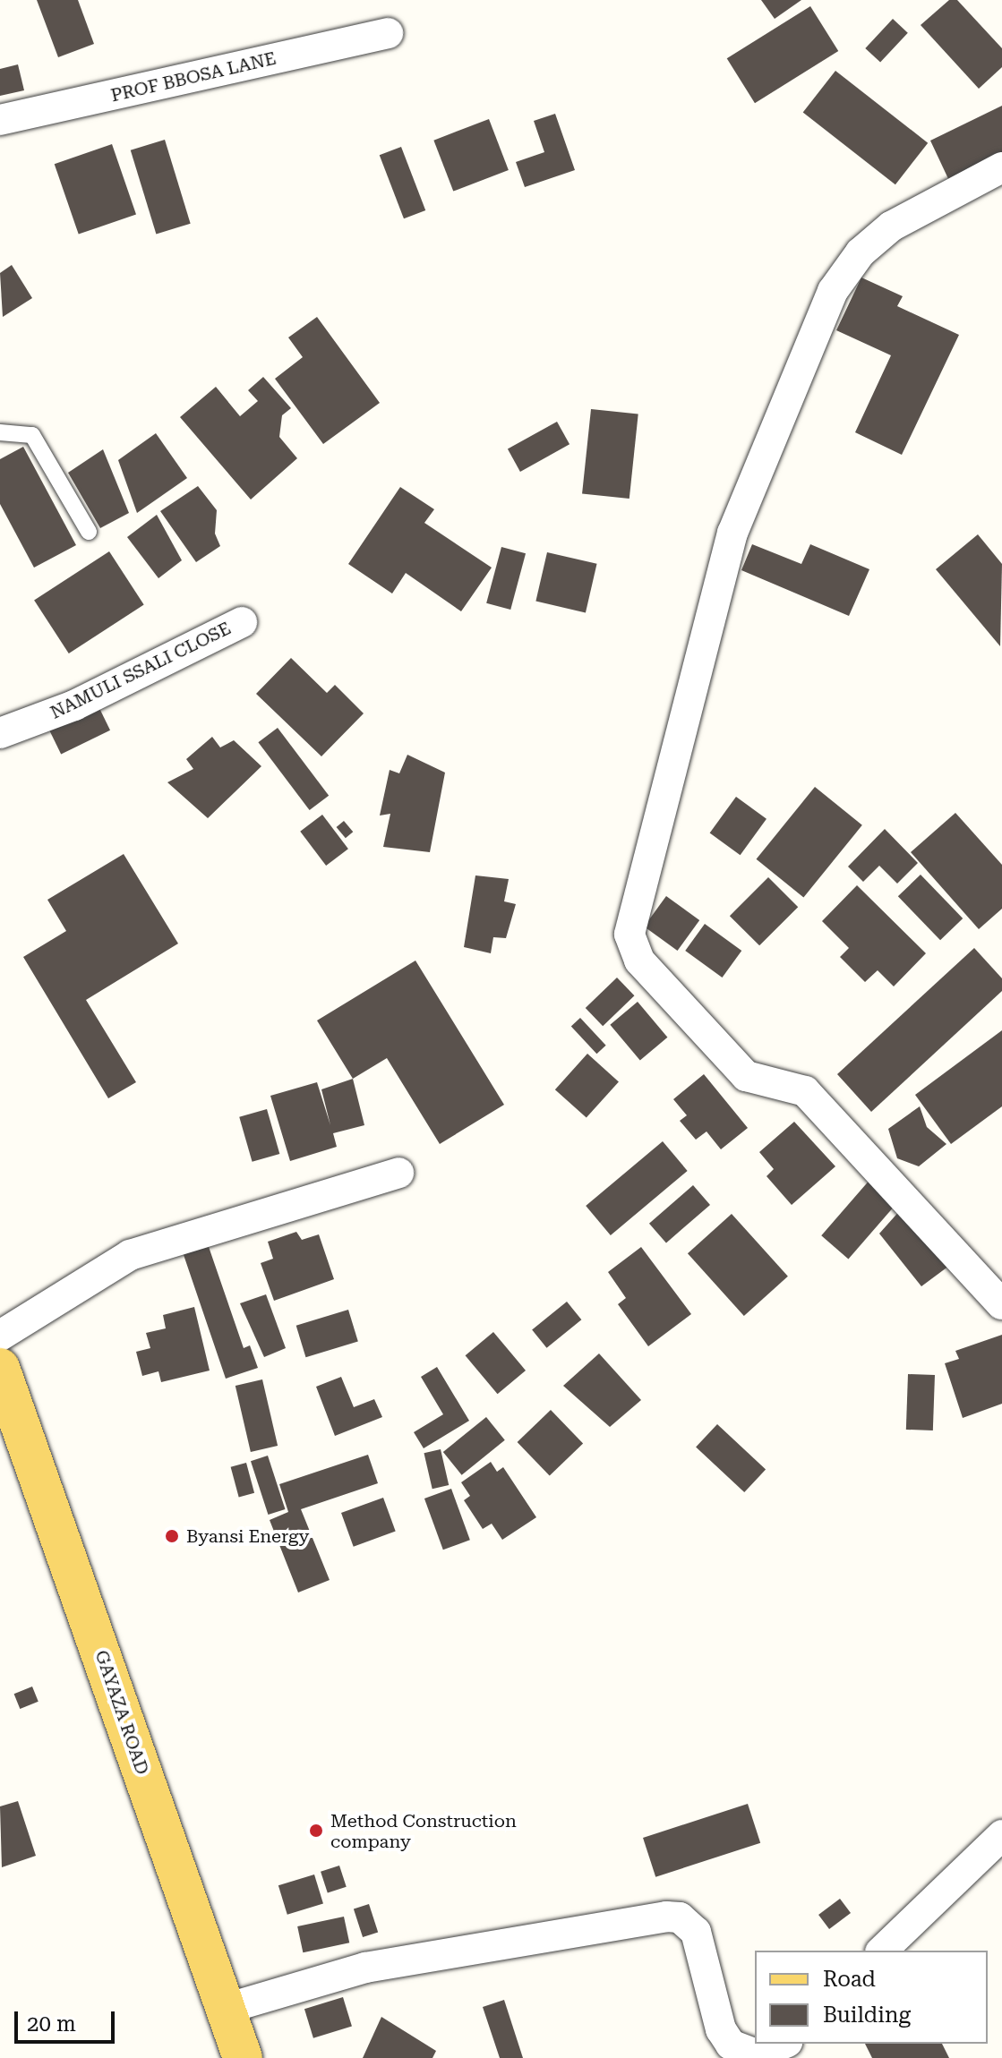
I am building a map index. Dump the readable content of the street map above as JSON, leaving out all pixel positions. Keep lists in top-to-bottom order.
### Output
{
  "streets": {
    "main road": ["GAYAZA ROAD"],
    "street": ["PROF BBOSA LANE", "NAMULI SSALI CLOSE"]
  },
  "places": ["Byansi Energy", "Method Construction company"],
  "legend": ["Road", "Building"],
  "scale_bar": "20 m"
}
